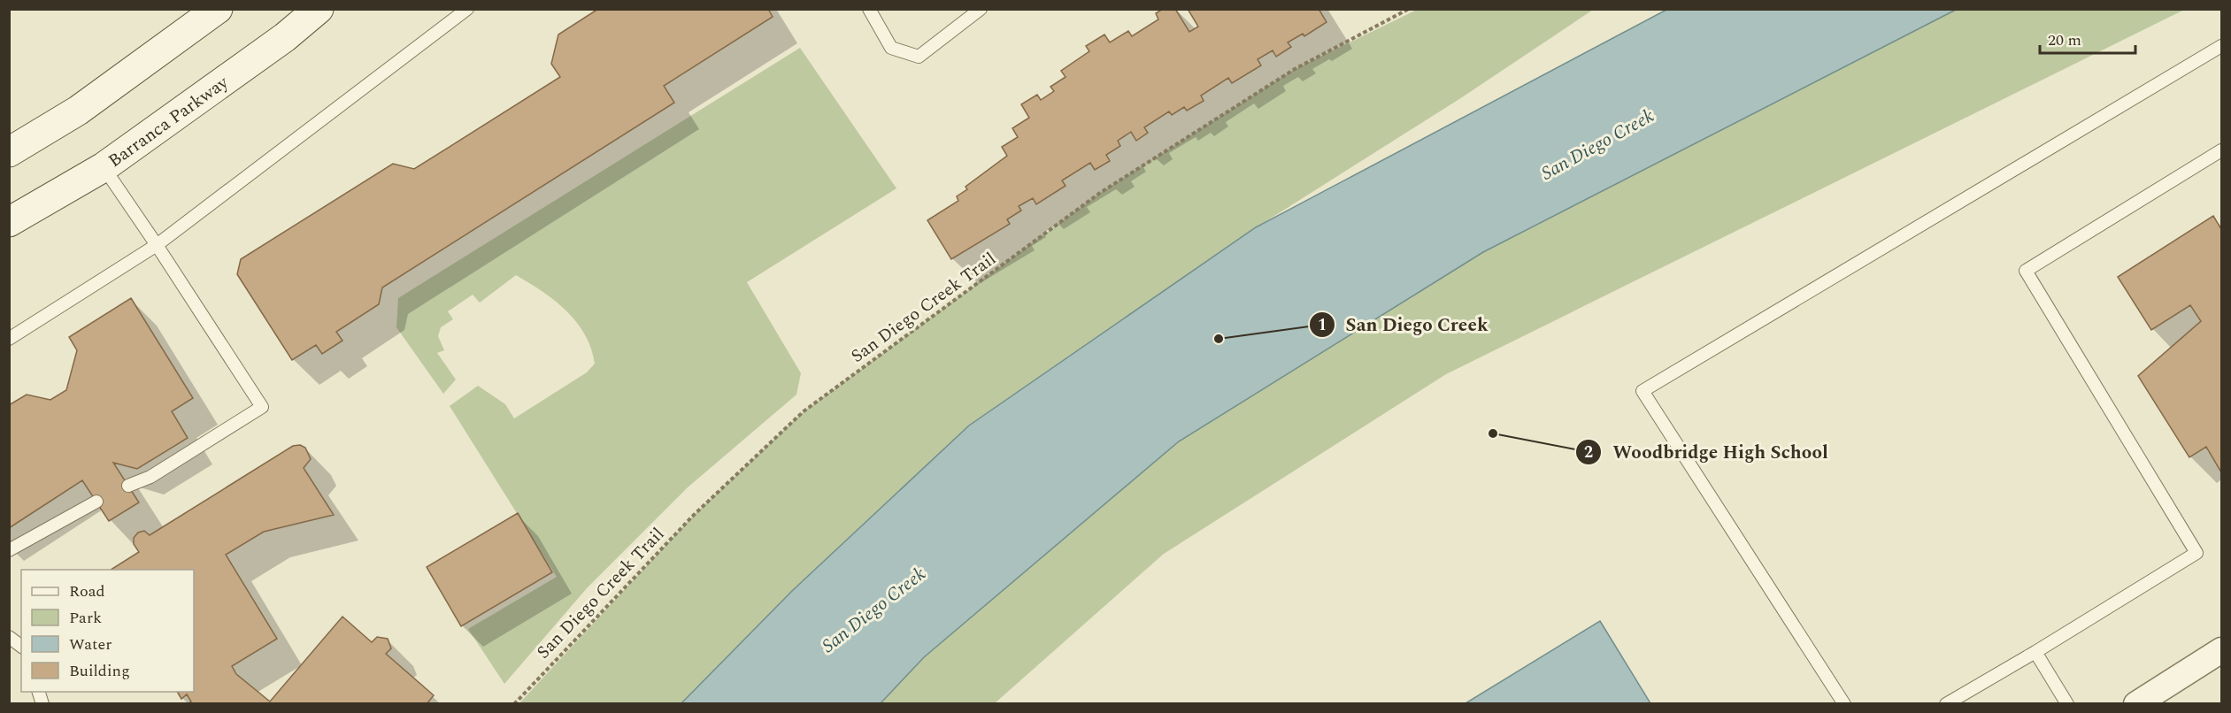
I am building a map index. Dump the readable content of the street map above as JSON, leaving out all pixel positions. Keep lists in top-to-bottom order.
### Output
{
  "streets": {
    "main road": ["Barranca Parkway"],
    "path": ["San Diego Creek Trail"]
  },
  "water": ["San Diego Creek"],
  "places": ["San Diego Creek", "Woodbridge High School"],
  "legend": [
    "Road",
    "Park",
    "Water",
    "Building"
  ],
  "scale_bar": "20 m"
}
